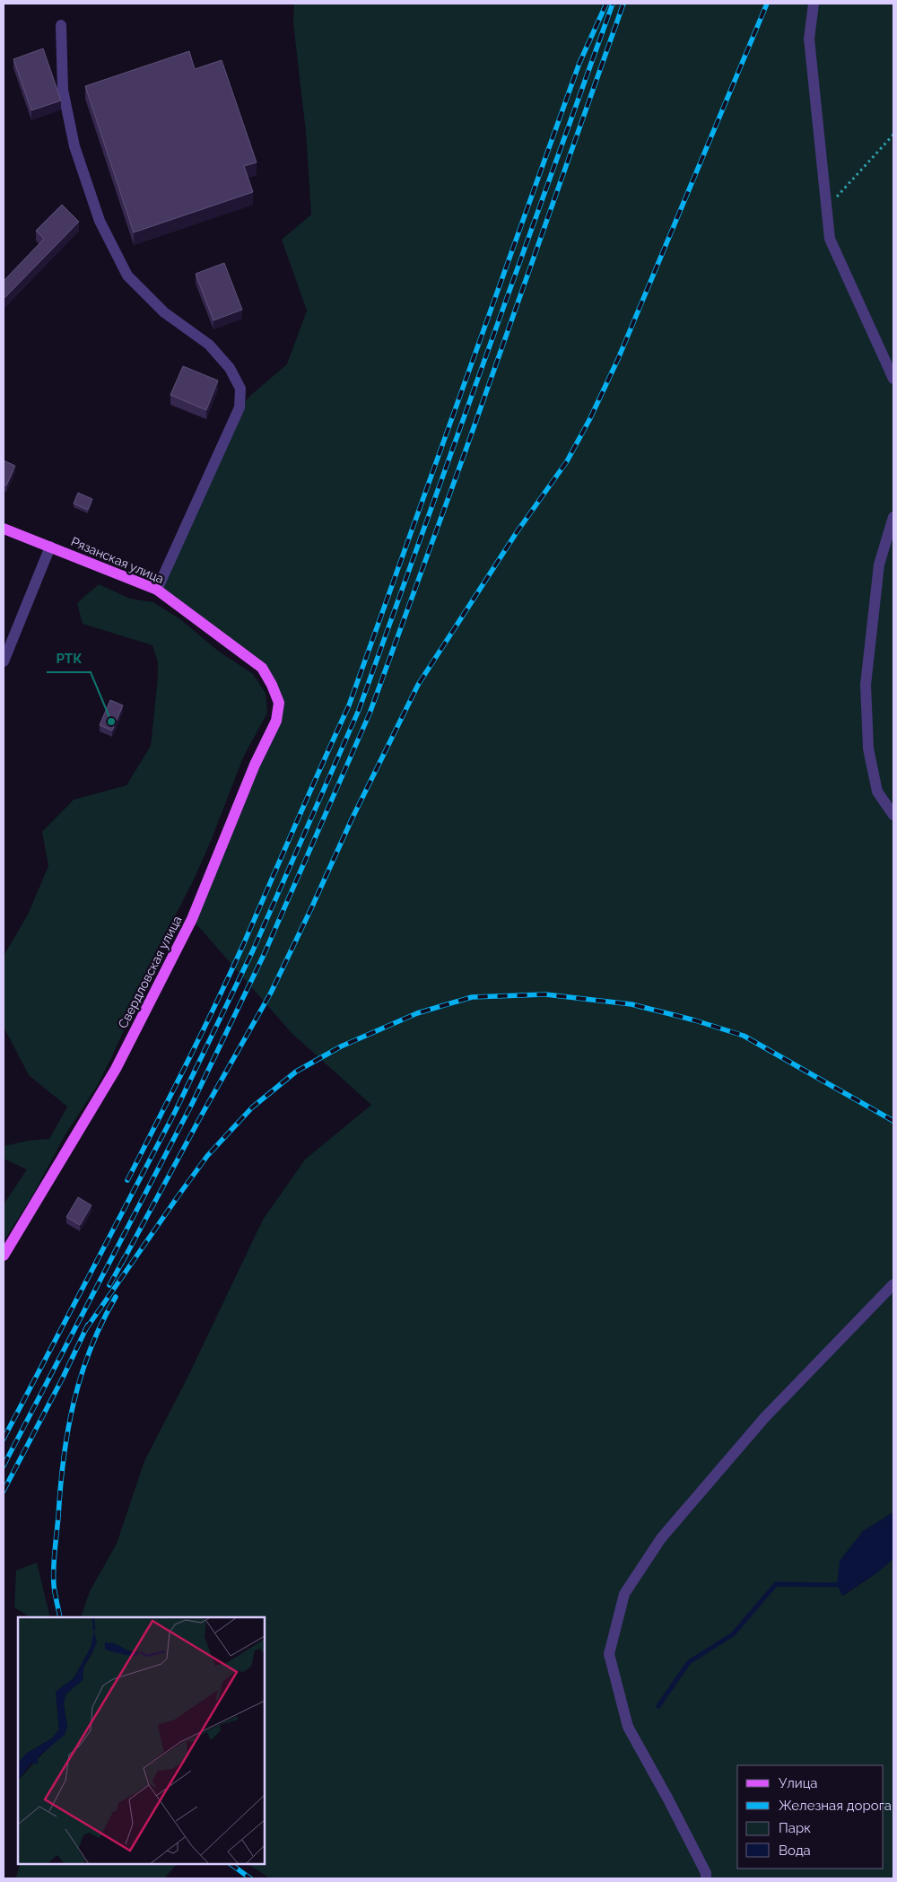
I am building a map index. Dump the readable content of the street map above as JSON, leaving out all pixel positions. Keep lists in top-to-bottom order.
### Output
{
  "streets": {
    "main road": ["Рязанская улица", "Свердловская улица"]
  },
  "crossings": [
    ["Рязанская улица", "Свердловская улица"]
  ],
  "places": ["РТК"],
  "legend": [
    "Улица",
    "Железная дорога",
    "Парк",
    "Вода"
  ]
}
